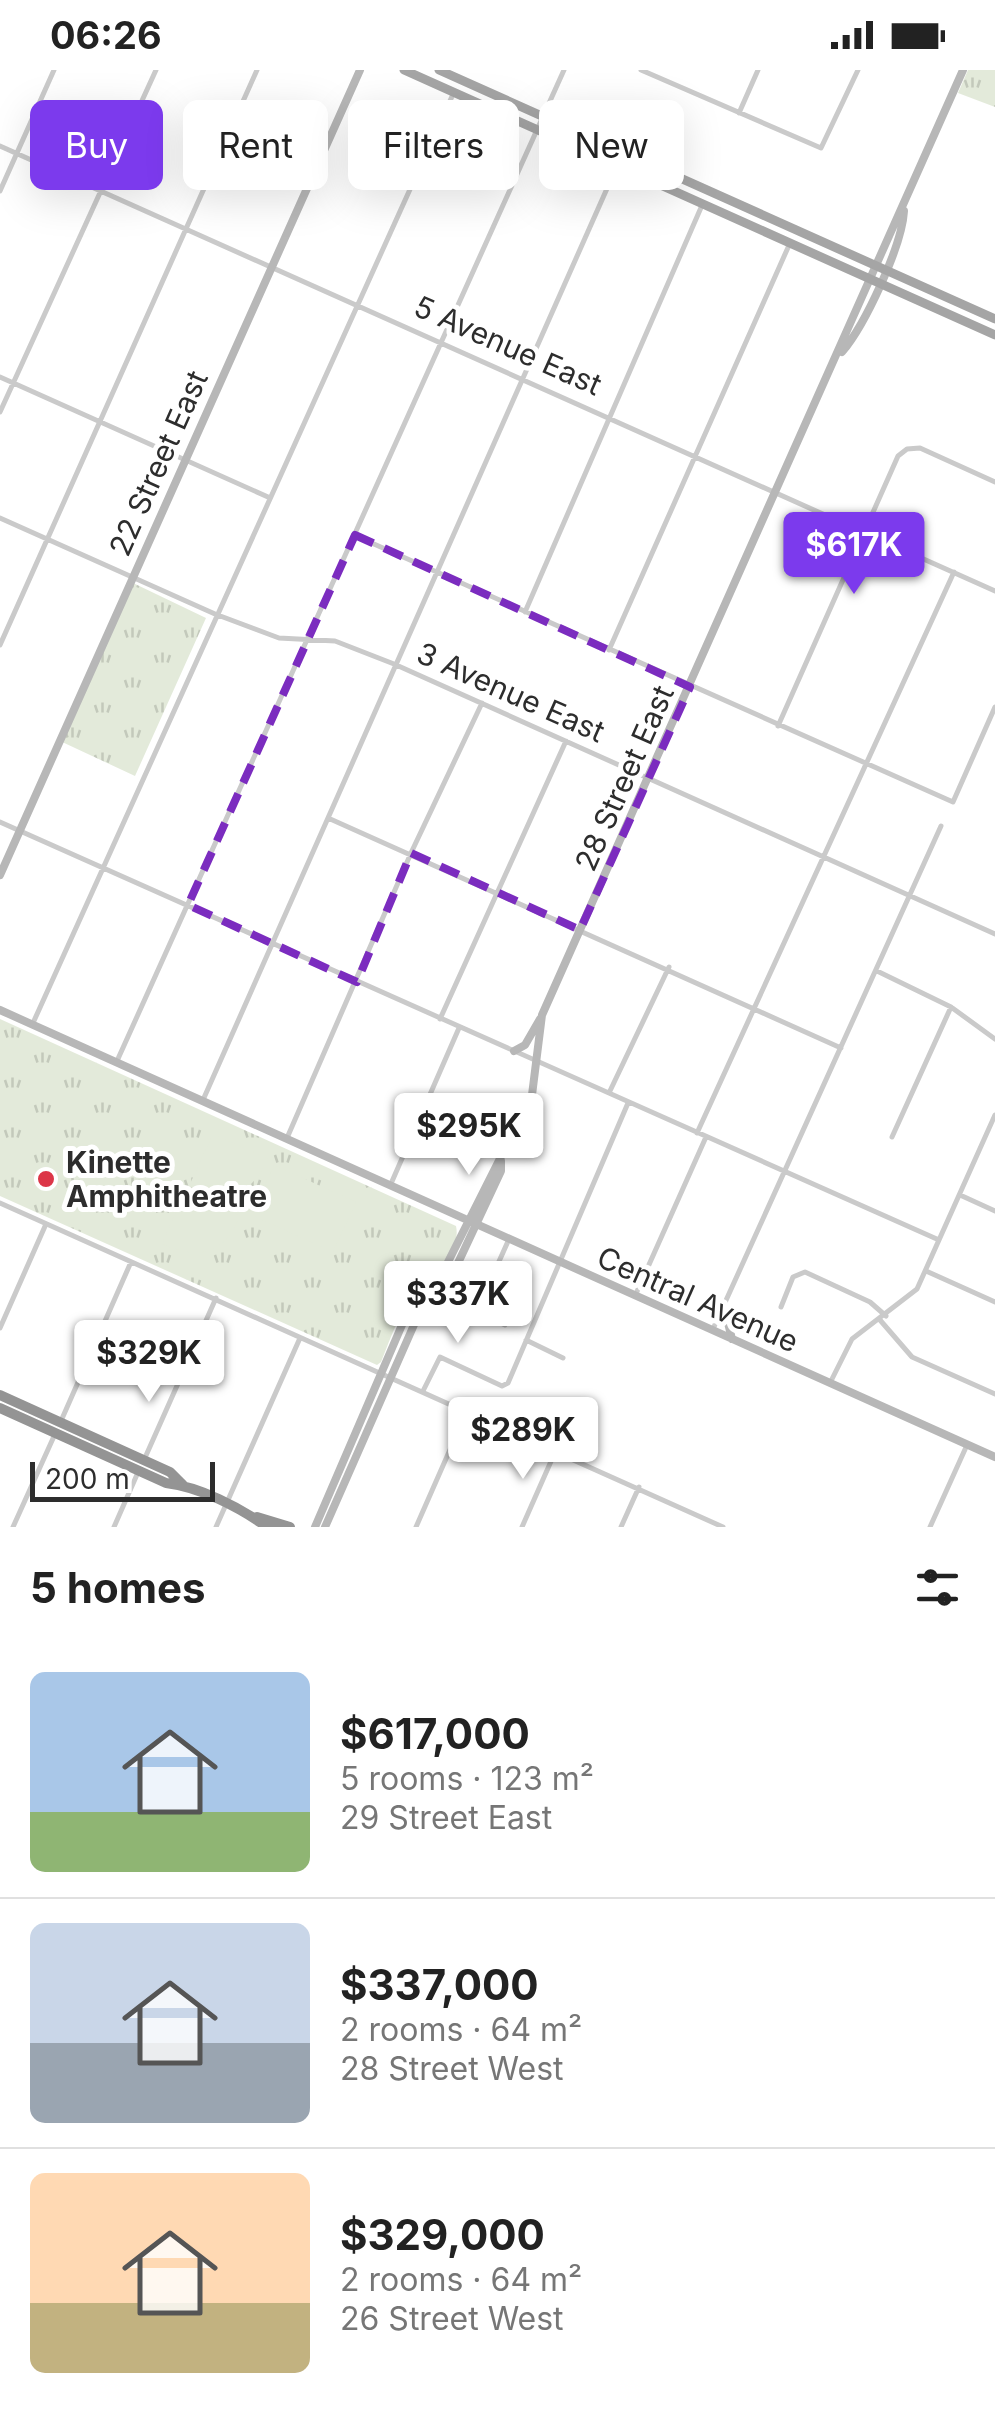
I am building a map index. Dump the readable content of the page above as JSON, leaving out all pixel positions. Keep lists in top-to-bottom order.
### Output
{
  "streets": {
    "street": [
      "5 Avenue East",
      "22 Street East",
      "3 Avenue East",
      "28 Street East",
      "Central Avenue"
    ]
  },
  "crossings": [
    ["5 Avenue East", "22 Street East"],
    ["5 Avenue East", "28 Street East"],
    ["22 Street East", "3 Avenue East"],
    ["3 Avenue East", "28 Street East"],
    ["28 Street East", "Central Avenue"]
  ],
  "places": ["Kinette Amphitheatre"],
  "scale_bar": "200 m",
  "page": {
    "status": "06:26",
    "chip": [
      "Buy",
      "Rent",
      "Filters",
      "New"
    ],
    "price": [
      "$617K",
      "$295K",
      "$337K",
      "$329K",
      "$289K"
    ],
    "scale": "200 m",
    "heading": "5 homes",
    "list": [
      {
        "name": "$617,000",
        "note": "5 rooms · 123 m² · 29 Street East"
      },
      {
        "name": "$337,000",
        "note": "2 rooms · 64 m² · 28 Street West"
      },
      {
        "name": "$329,000",
        "note": "2 rooms · 64 m² · 26 Street West"
      }
    ]
  }
}
